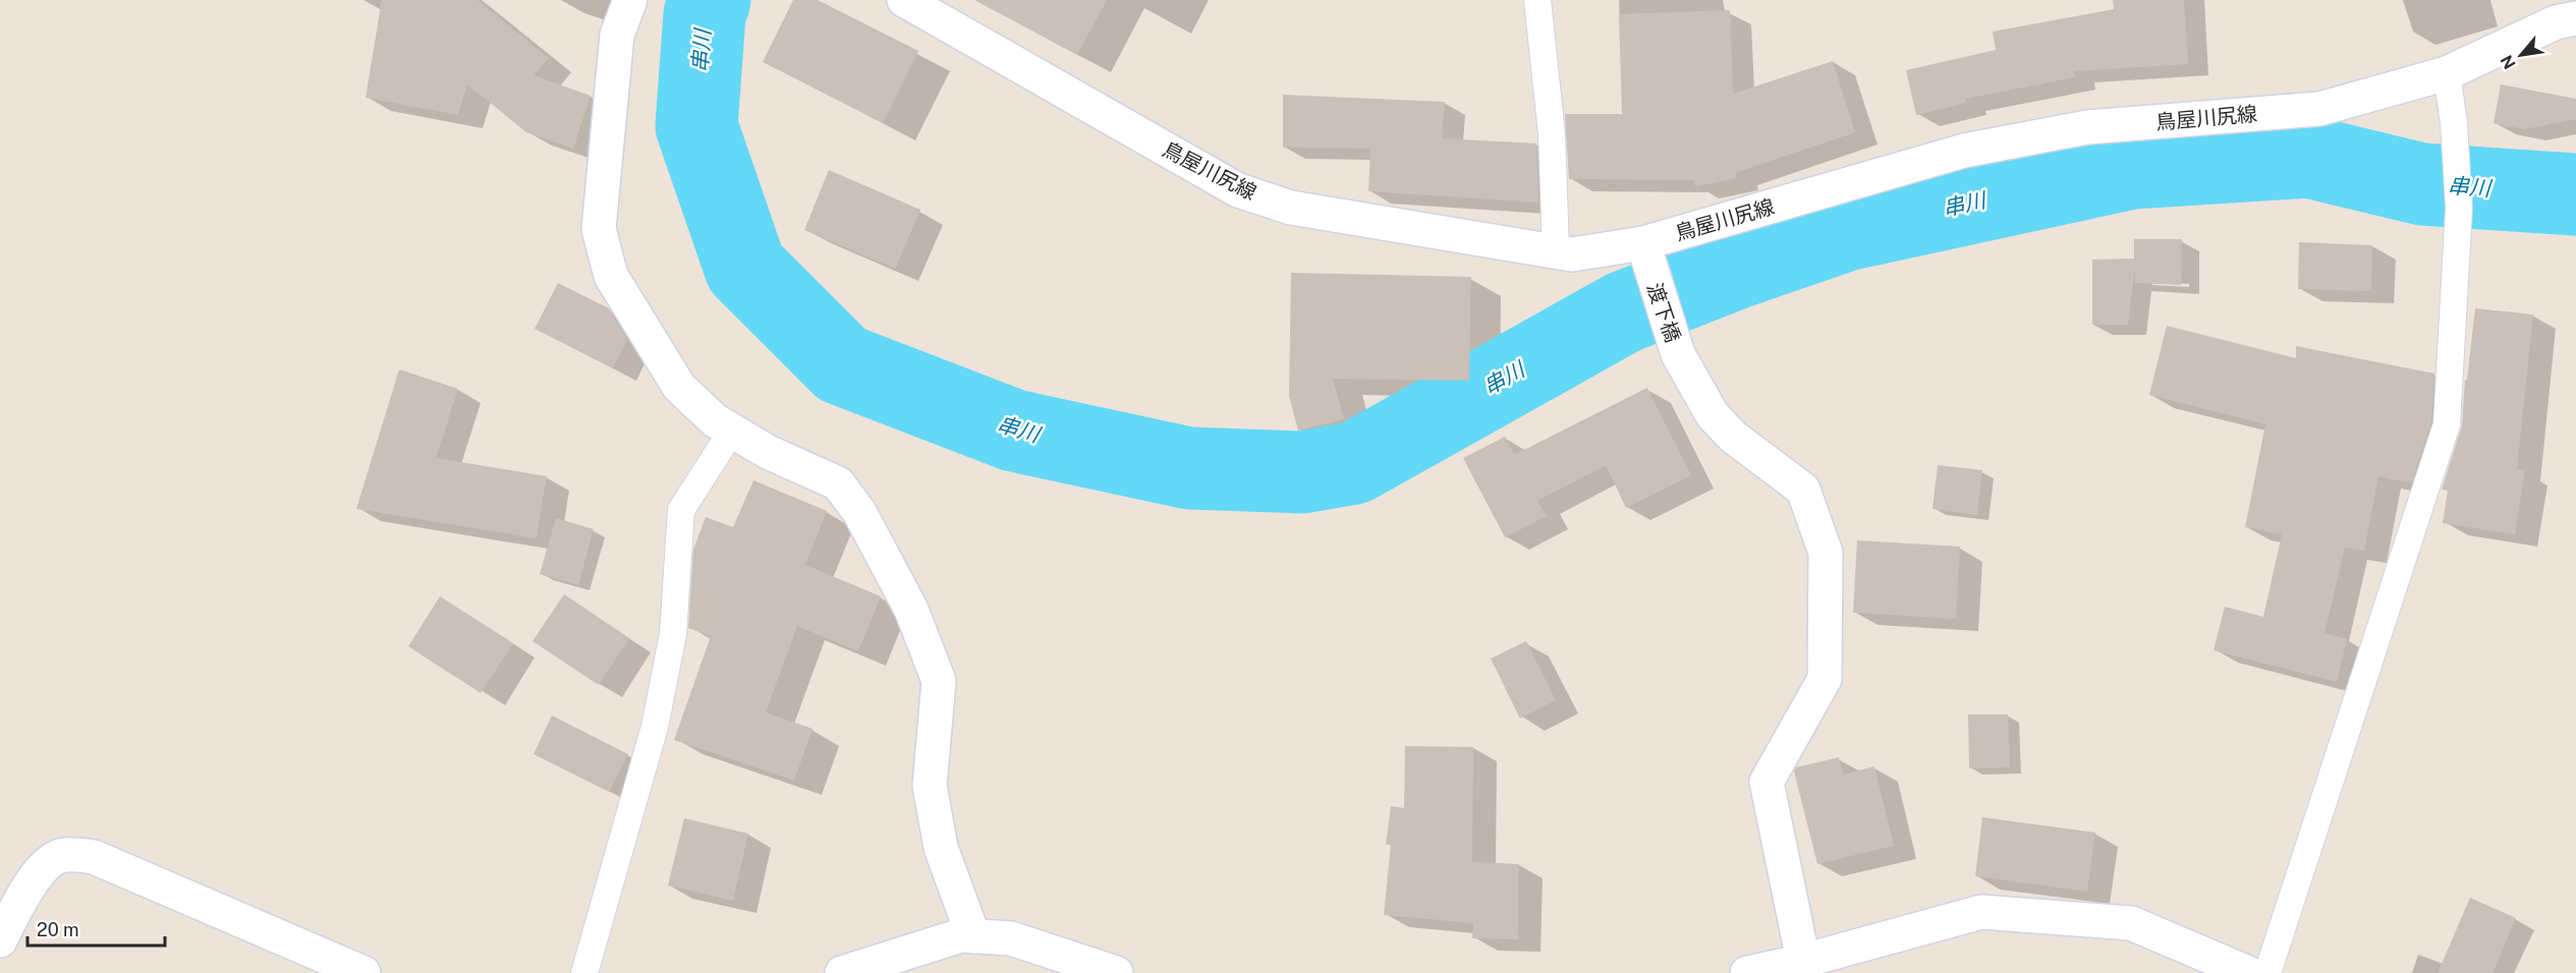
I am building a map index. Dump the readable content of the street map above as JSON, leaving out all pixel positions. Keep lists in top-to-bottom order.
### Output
{
  "streets": {
    "street": ["鳥屋川尻線", "渡下橋"]
  },
  "crossings": [
    ["鳥屋川尻線", "渡下橋"]
  ],
  "water": ["串川"],
  "scale_bar": "20 m",
  "north": "bottom left"
}
